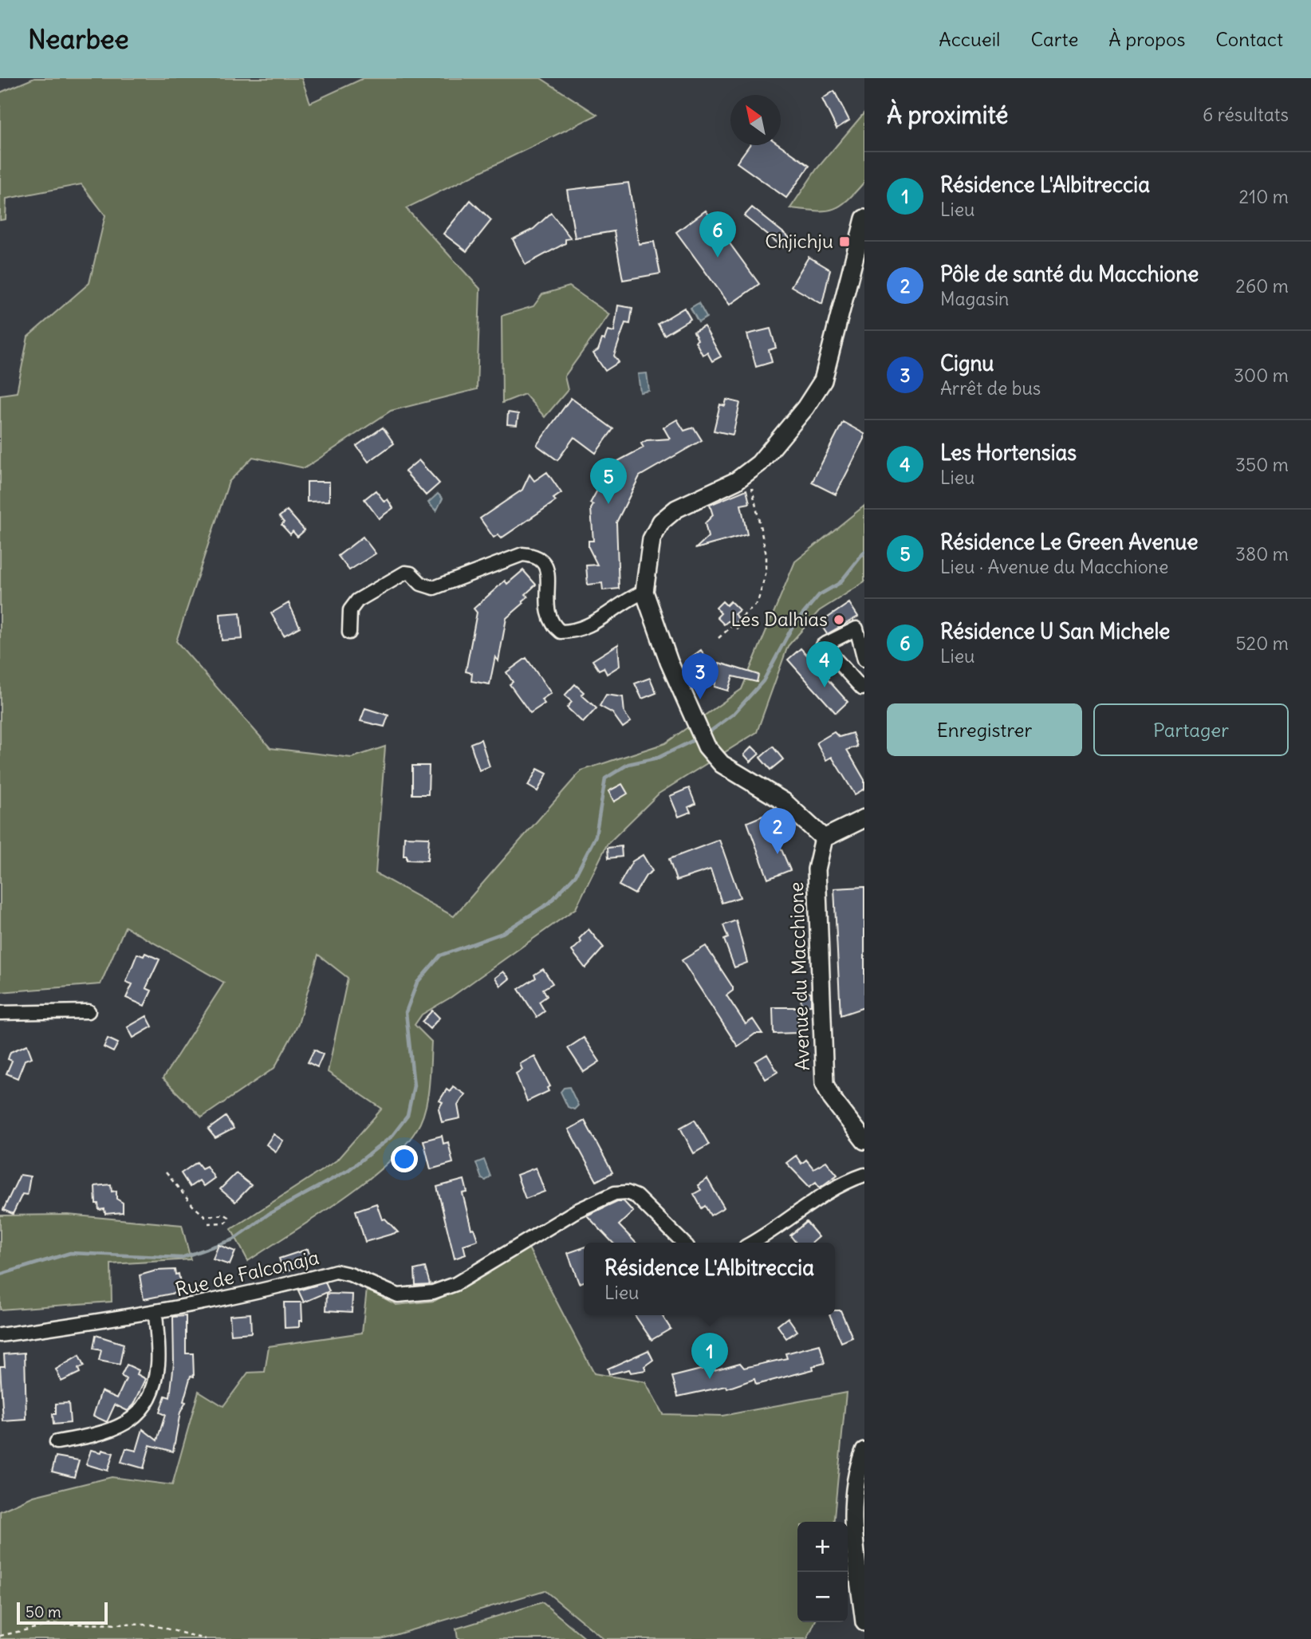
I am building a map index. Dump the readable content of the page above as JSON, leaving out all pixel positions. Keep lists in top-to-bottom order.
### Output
{
  "streets": {
    "main road": ["Avenue du Macchione"],
    "street": ["Rue de Falconaja"]
  },
  "places": {
    "transit": ["Chjichju"],
    "other": ["Les Dalhias"]
  },
  "scale_bar": "50 m",
  "north": "top left",
  "page": {
    "header": "Nearbee",
    "nav": [
      "Accueil",
      "Carte",
      "À propos",
      "Contact"
    ],
    "heading": ["À proximité", "6 résultats"],
    "list": [
      {
        "mark": "1",
        "name": "Résidence L'Albitreccia",
        "note": "Lieu",
        "value": "210 m"
      },
      {
        "mark": "2",
        "name": "Pôle de santé du Macchione",
        "note": "Magasin",
        "value": "260 m"
      },
      {
        "mark": "3",
        "name": "Cignu",
        "note": "Arrêt de bus",
        "value": "300 m"
      },
      {
        "mark": "4",
        "name": "Les Hortensias",
        "note": "Lieu",
        "value": "350 m"
      },
      {
        "mark": "5",
        "name": "Résidence Le Green Avenue",
        "note": "Lieu · Avenue du Macchione",
        "value": "380 m"
      },
      {
        "mark": "6",
        "name": "Résidence U San Michele",
        "note": "Lieu",
        "value": "520 m"
      }
    ],
    "pins": [
      "6",
      "5",
      "4",
      "3",
      "2",
      "1"
    ],
    "buttons": ["Enregistrer", "Partager"],
    "popup": ["Résidence L'Albitreccia", "Lieu"],
    "map_buttons": ["+", "−"],
    "scale": "50 m"
  }
}
